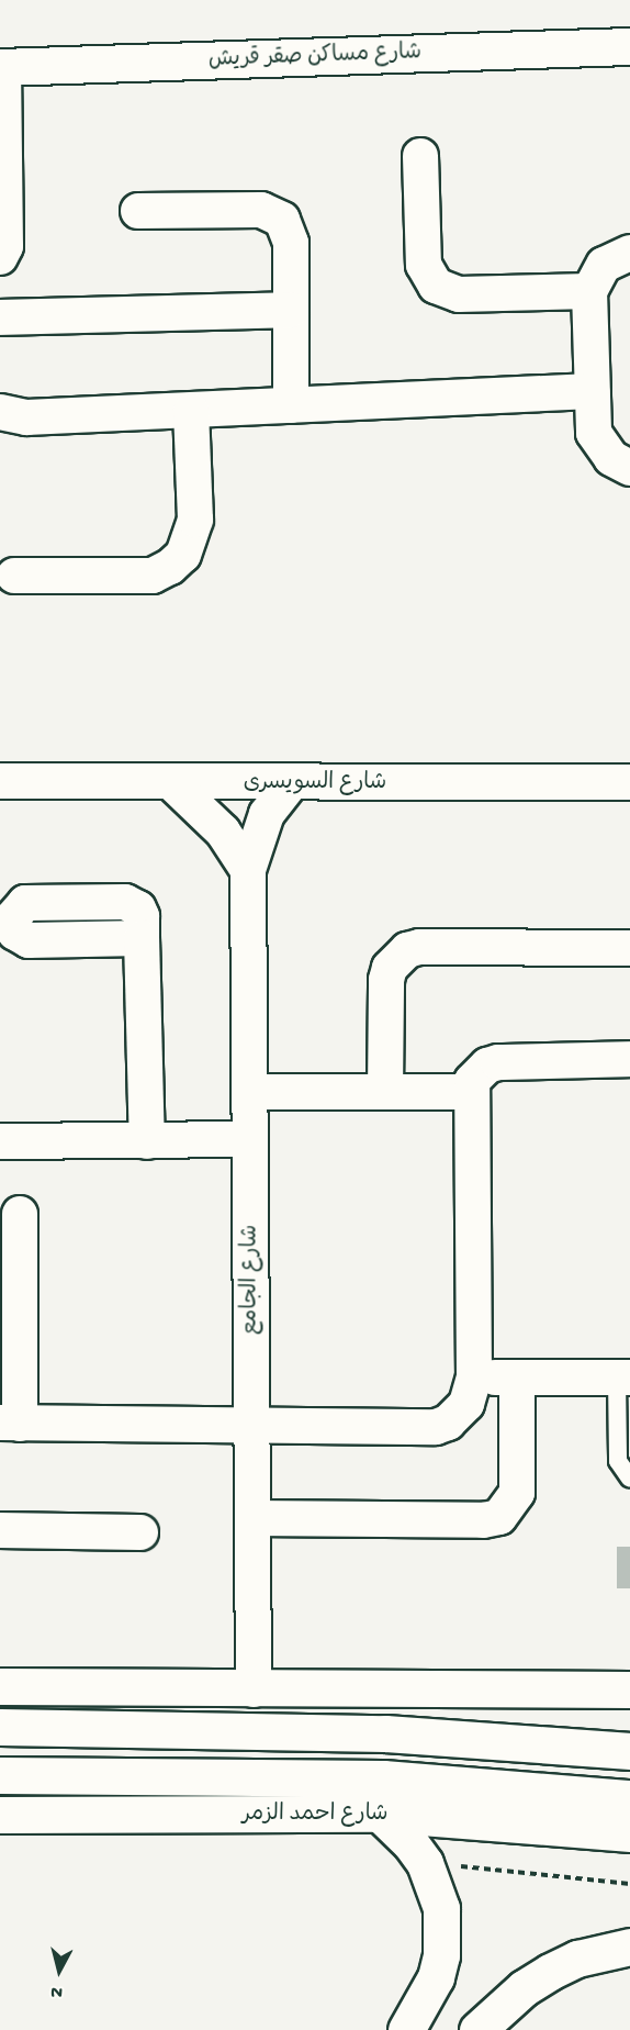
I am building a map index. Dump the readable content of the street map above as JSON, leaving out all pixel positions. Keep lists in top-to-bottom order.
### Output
{
  "streets": {
    "main road": ["شارع مساكن صقر قريش", "شارع احمد الزمر"],
    "street": ["شارع السويسرى", "شارع الجامع"]
  },
  "crossings": [
    ["شارع السويسرى", "شارع الجامع"]
  ],
  "north": "bottom"
}
